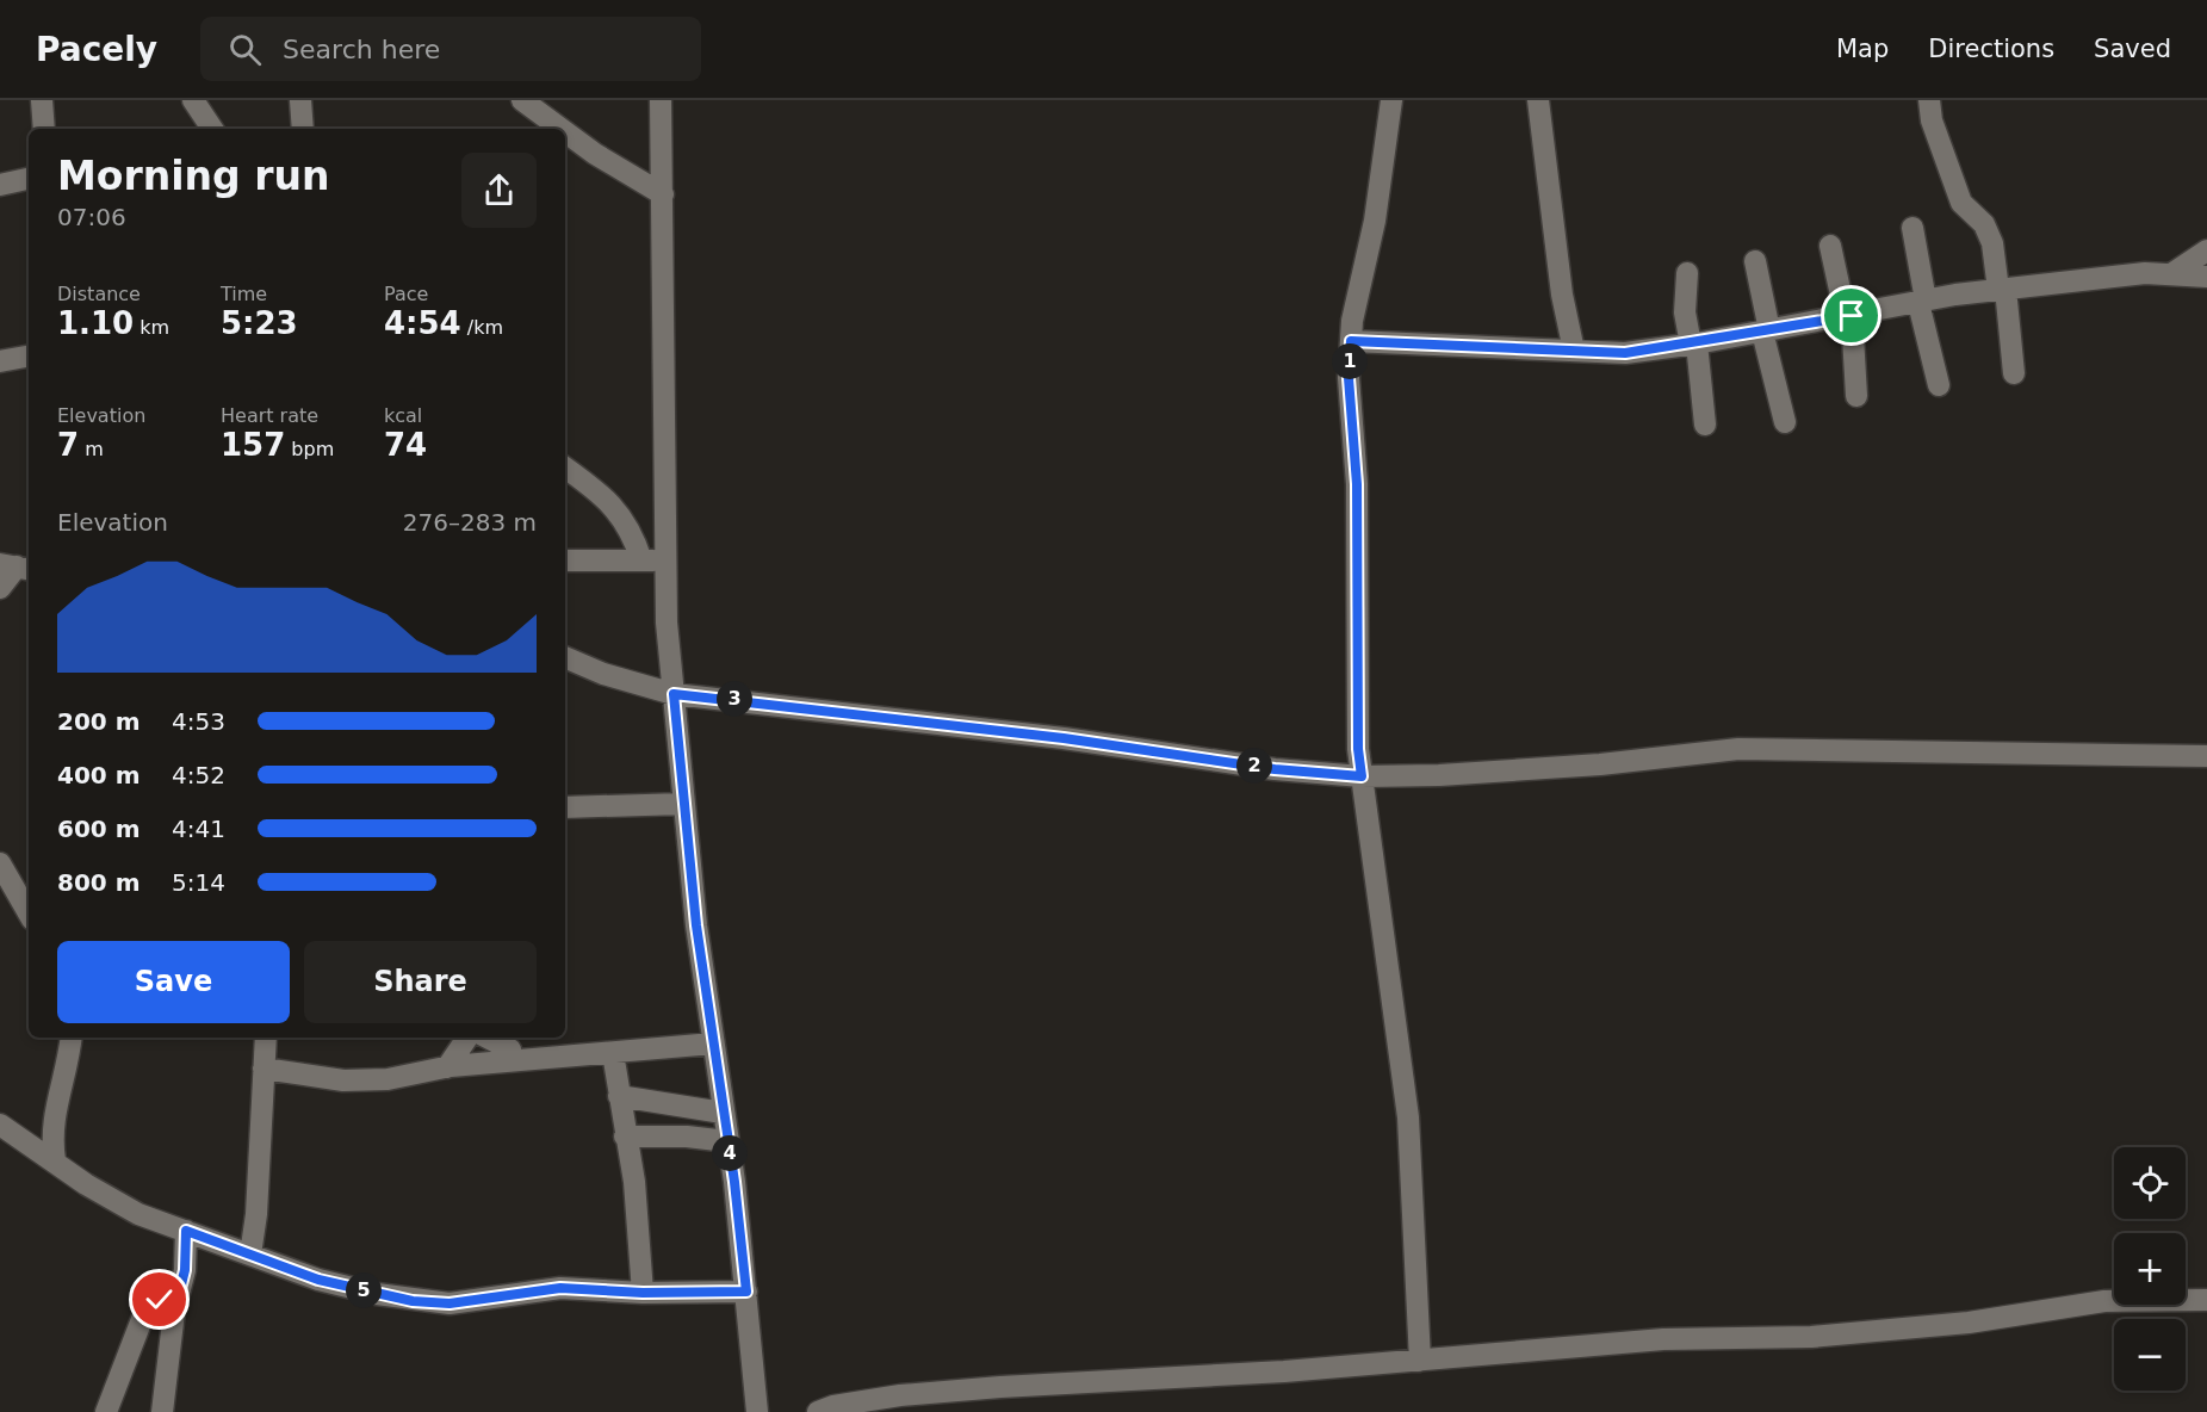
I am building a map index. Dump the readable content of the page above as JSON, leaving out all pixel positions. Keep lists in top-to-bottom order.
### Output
{
  "page": {
    "header": "Pacely",
    "search": "Search here",
    "nav": ["Map", "Directions", "Saved"],
    "heading": ["Morning run", "07:06"],
    "stats": [
      ["Distance", "1.10 km"],
      ["Time", "5:23"],
      ["Pace", "4:54 /km"],
      ["Elevation", "7 m"],
      ["Heart rate", "157 bpm"],
      ["kcal", "74"]
    ],
    "pins": [
      "1",
      "3",
      "2",
      "4",
      "5"
    ],
    "chart": ["Elevation", "276–283 m"],
    "list": [
      {
        "name": "200 m",
        "note": "4:53"
      },
      {
        "name": "400 m",
        "note": "4:52"
      },
      {
        "name": "600 m",
        "note": "4:41"
      },
      {
        "name": "800 m",
        "note": "5:14"
      }
    ],
    "buttons": ["Save", "Share"],
    "map_buttons": ["+", "−"]
  }
}
